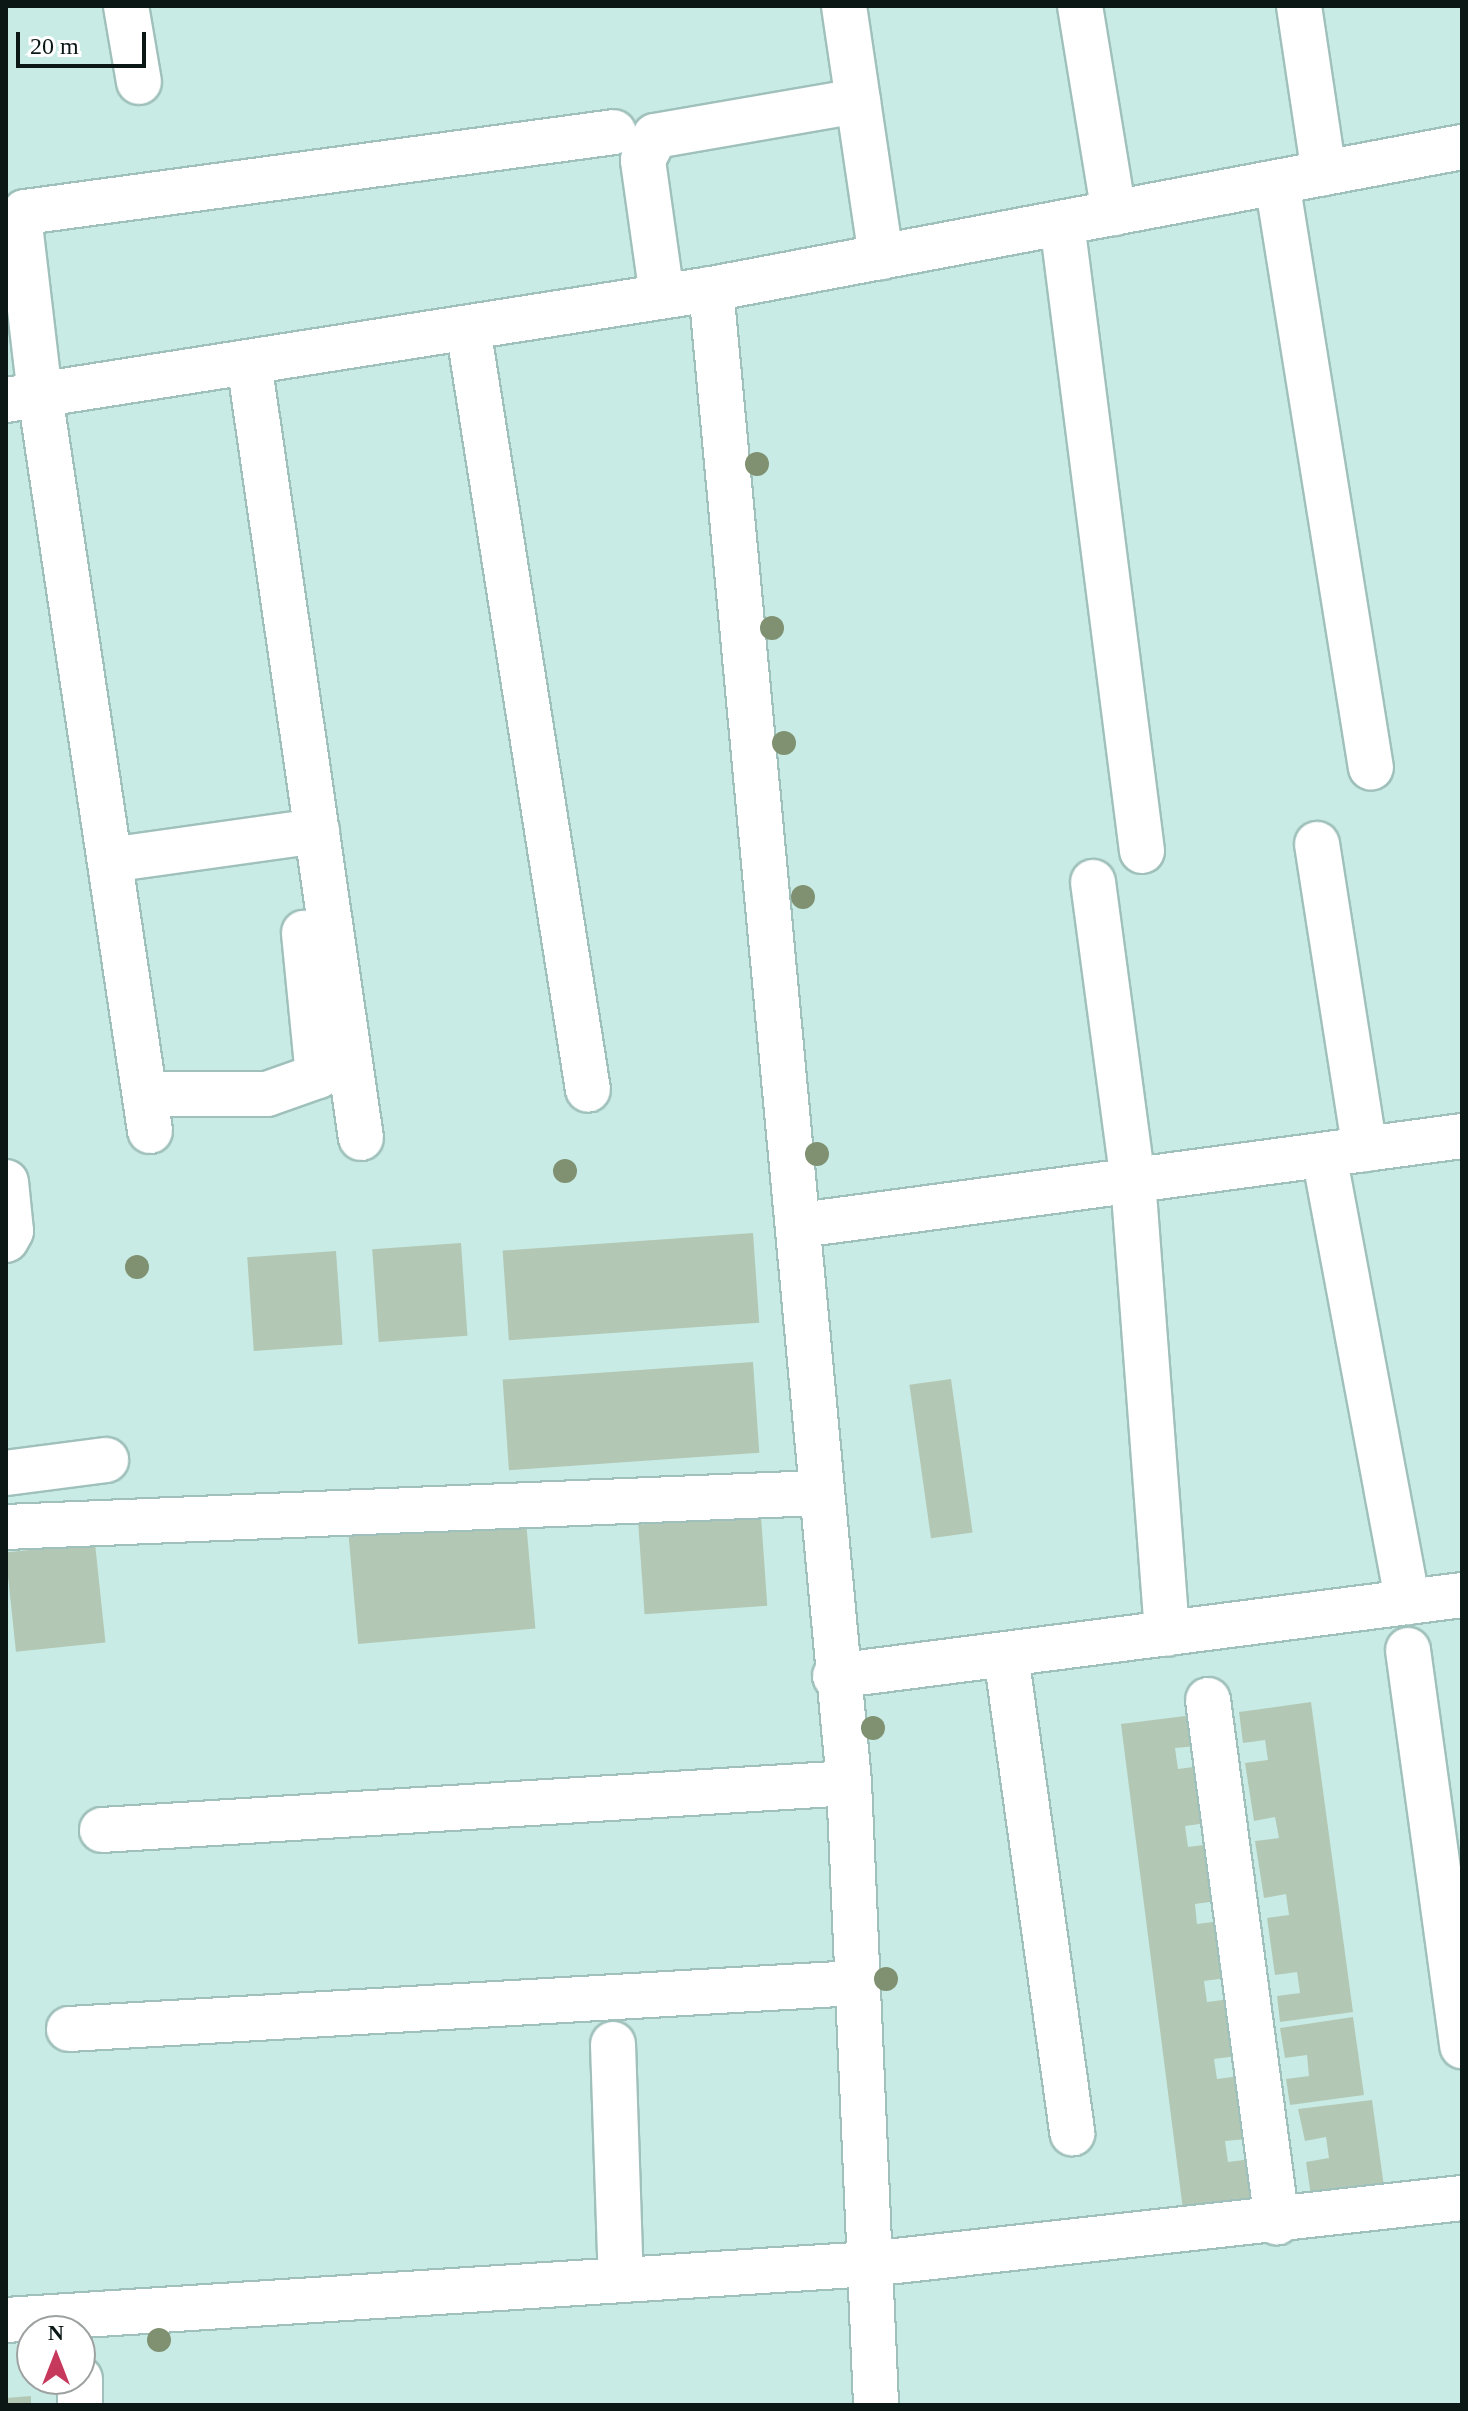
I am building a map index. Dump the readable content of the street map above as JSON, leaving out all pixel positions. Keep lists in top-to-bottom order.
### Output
{
  "scale_bar": "20 m",
  "north": "top"
}
